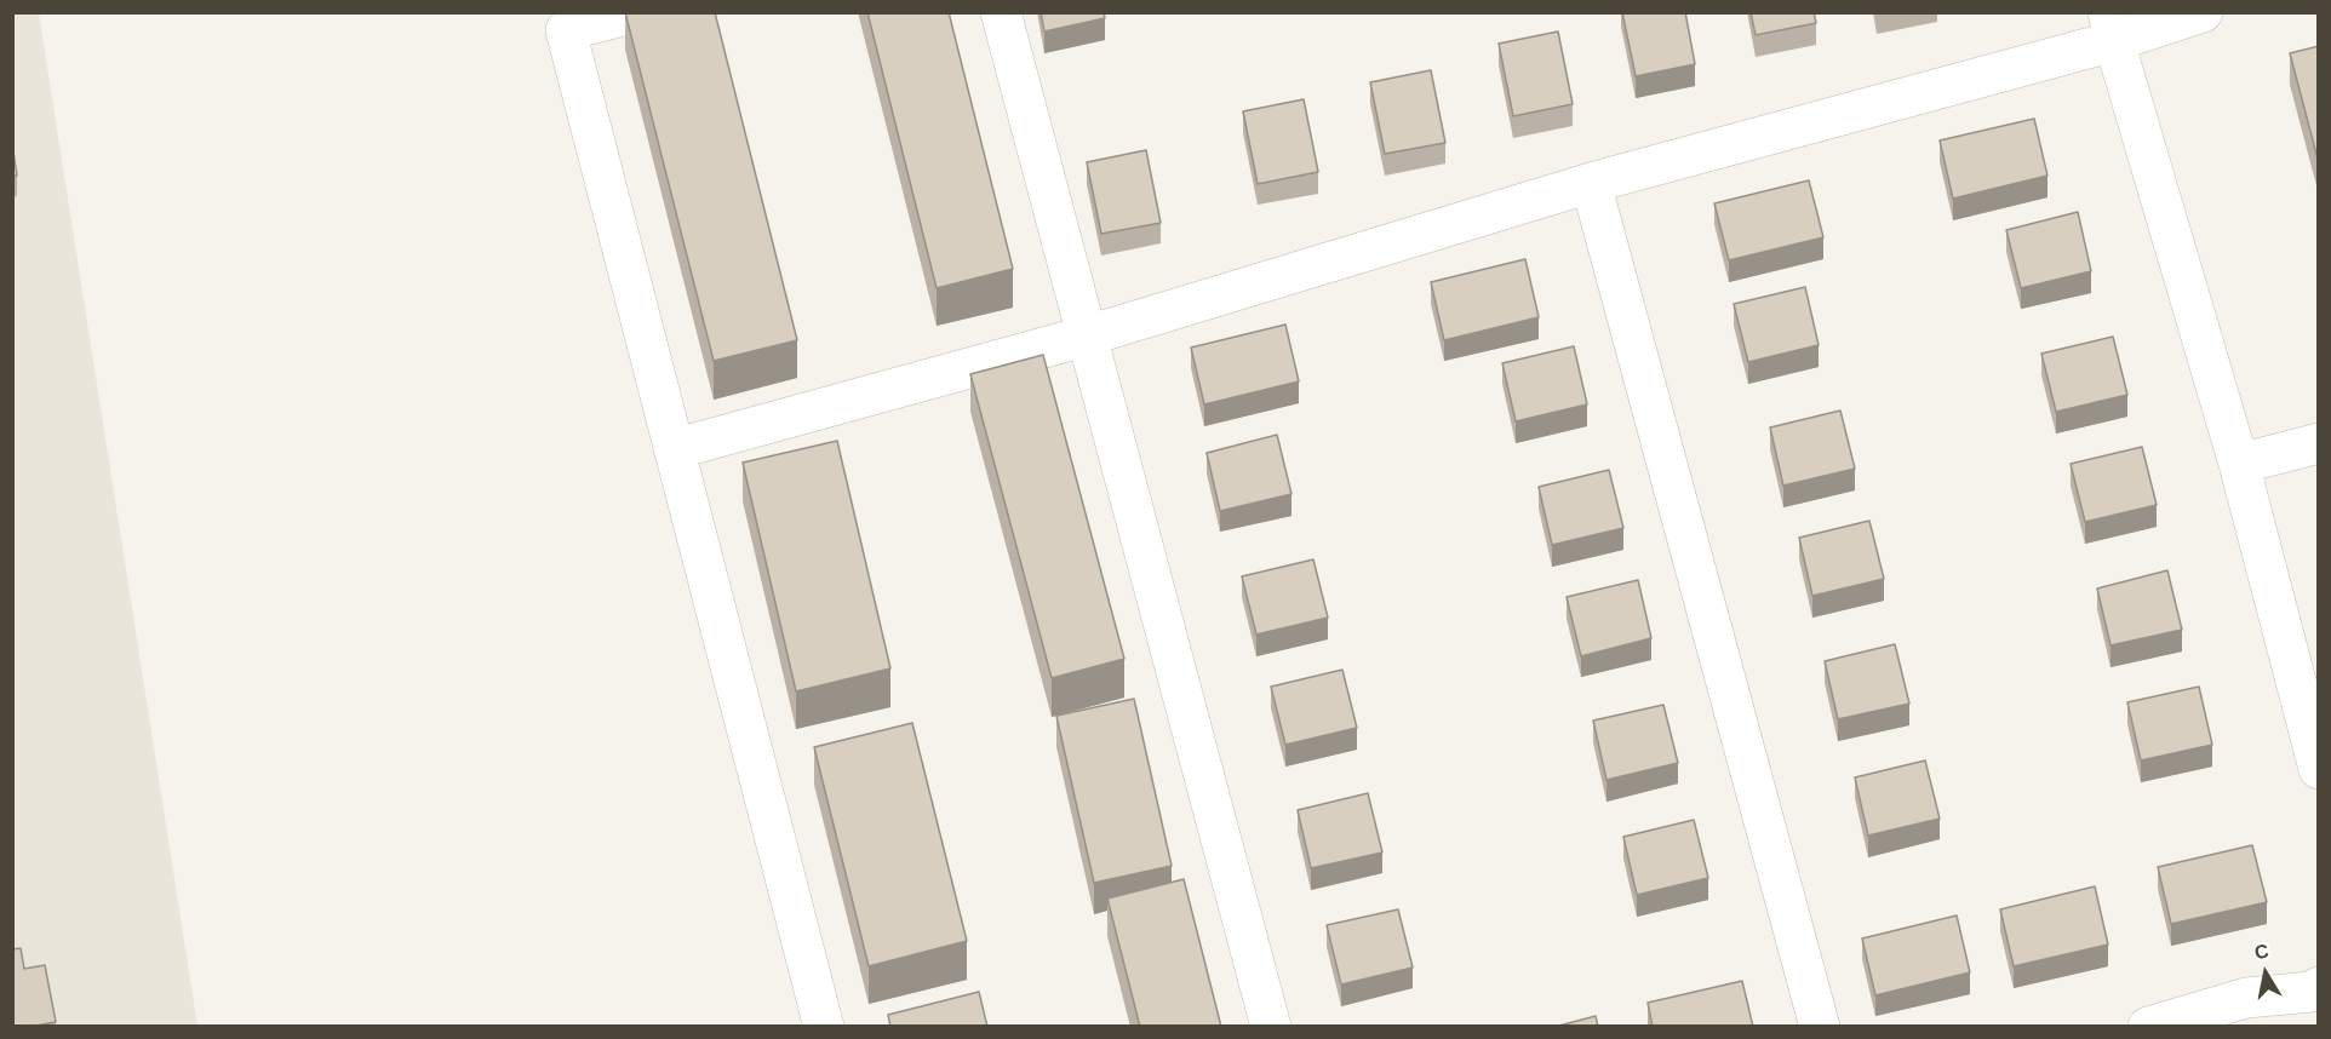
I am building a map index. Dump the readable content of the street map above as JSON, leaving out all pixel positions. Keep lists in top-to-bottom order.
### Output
{
  "north": "top"
}
